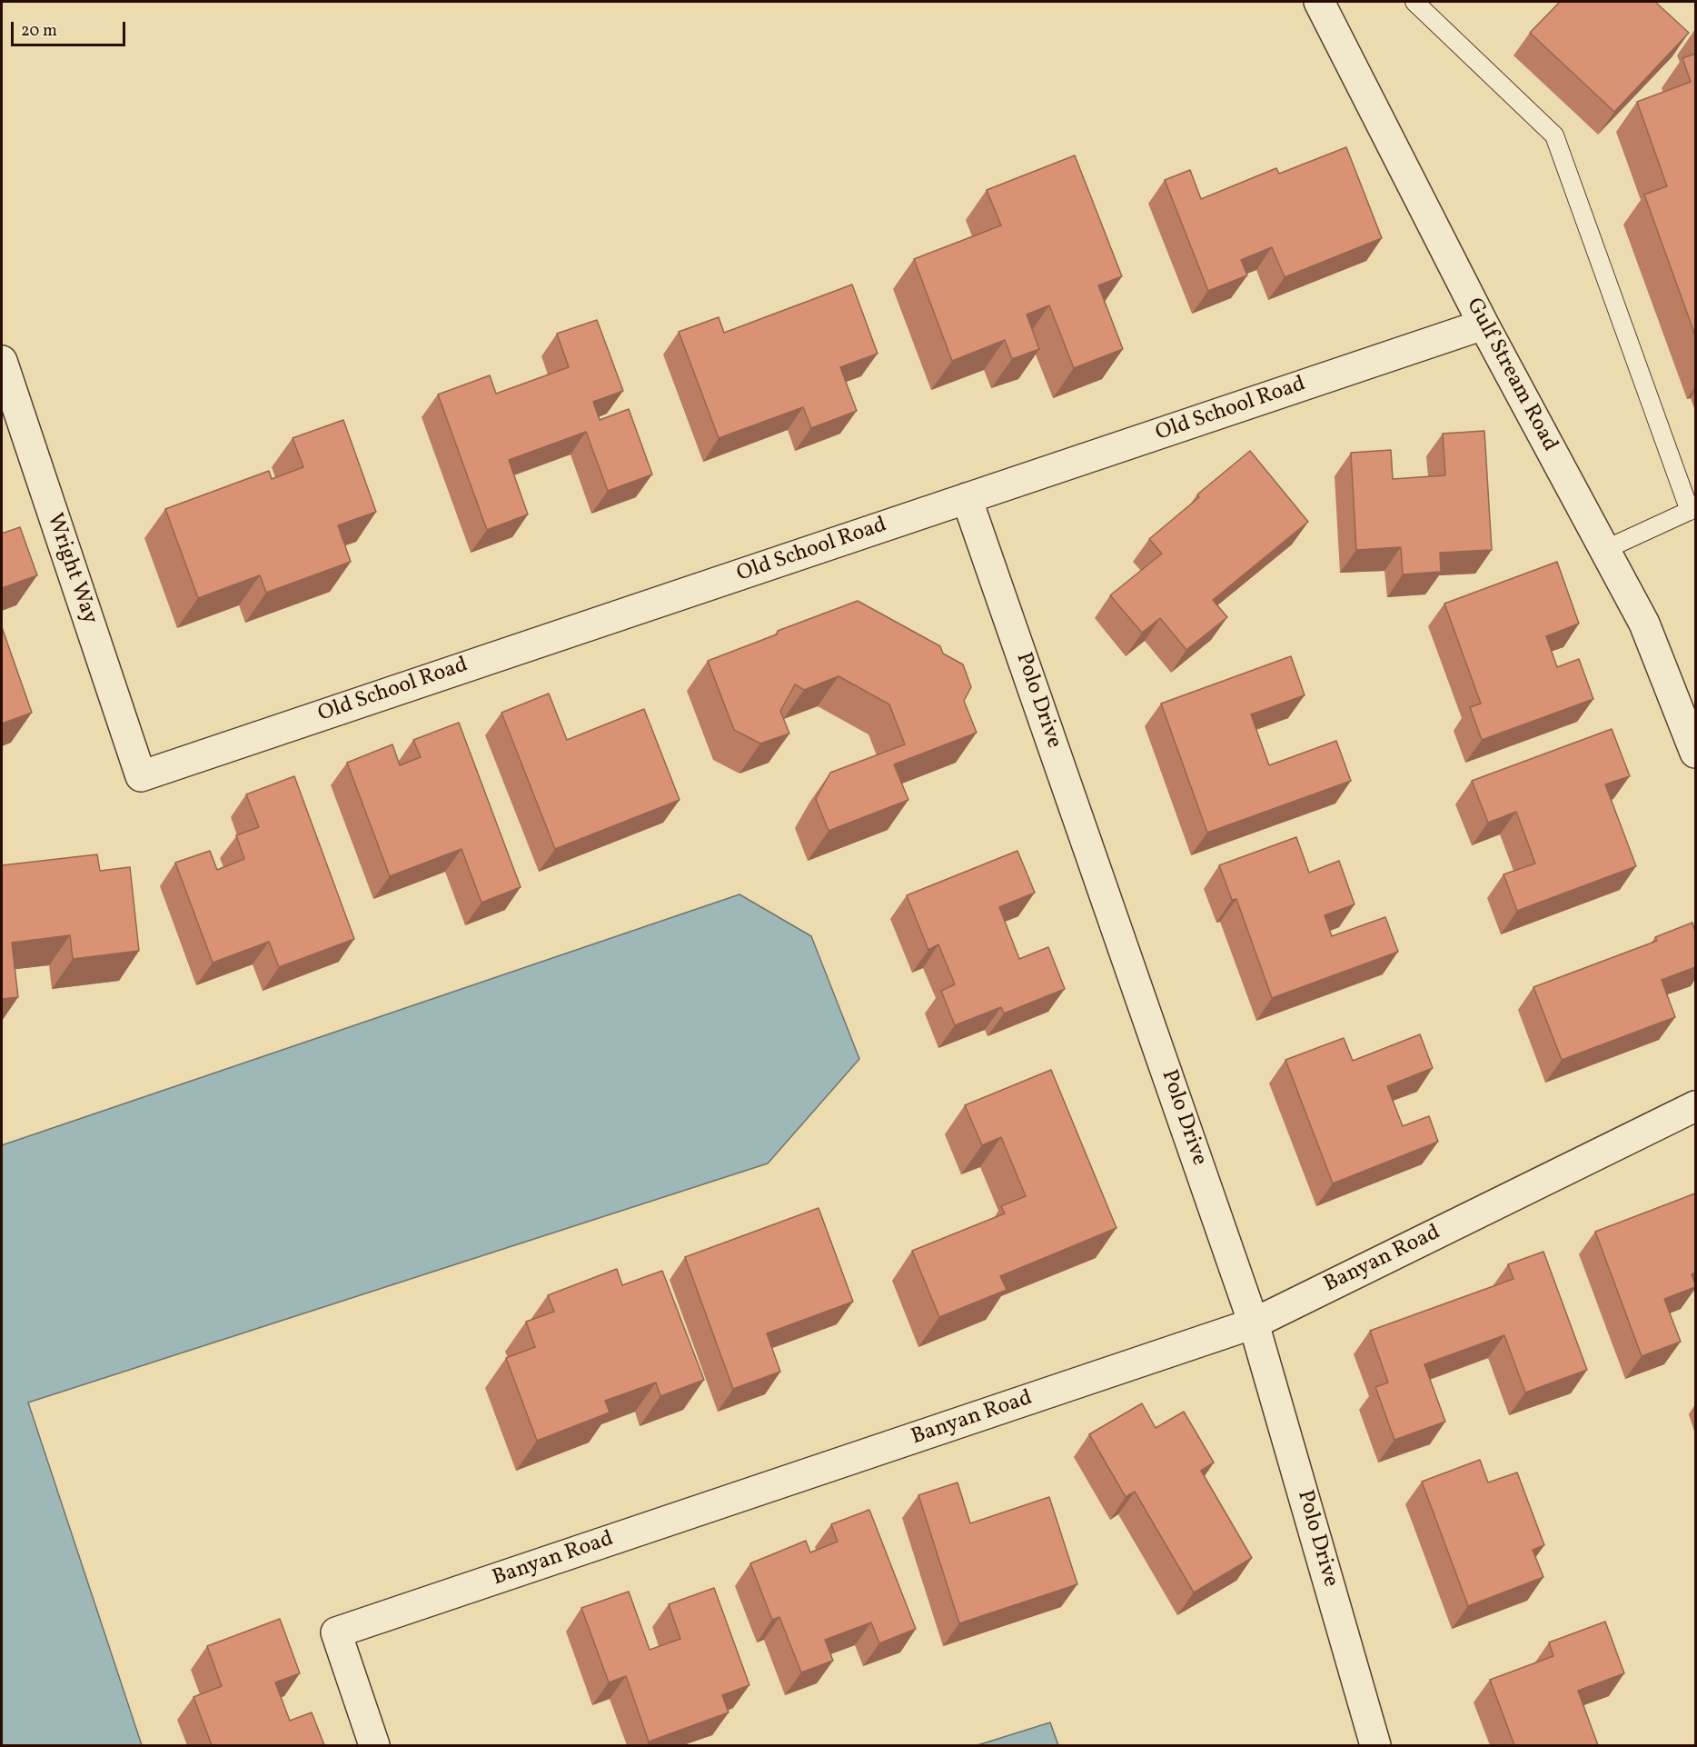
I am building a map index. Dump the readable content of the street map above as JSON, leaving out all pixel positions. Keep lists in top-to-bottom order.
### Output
{
  "streets": {
    "street": [
      "Gulf Stream Road",
      "Old School Road",
      "Wright Way",
      "Polo Drive",
      "Banyan Road"
    ]
  },
  "crossings": [
    ["Gulf Stream Road", "Old School Road"],
    ["Old School Road", "Wright Way"],
    ["Old School Road", "Polo Drive"],
    ["Polo Drive", "Banyan Road"]
  ],
  "scale_bar": "20 m"
}
